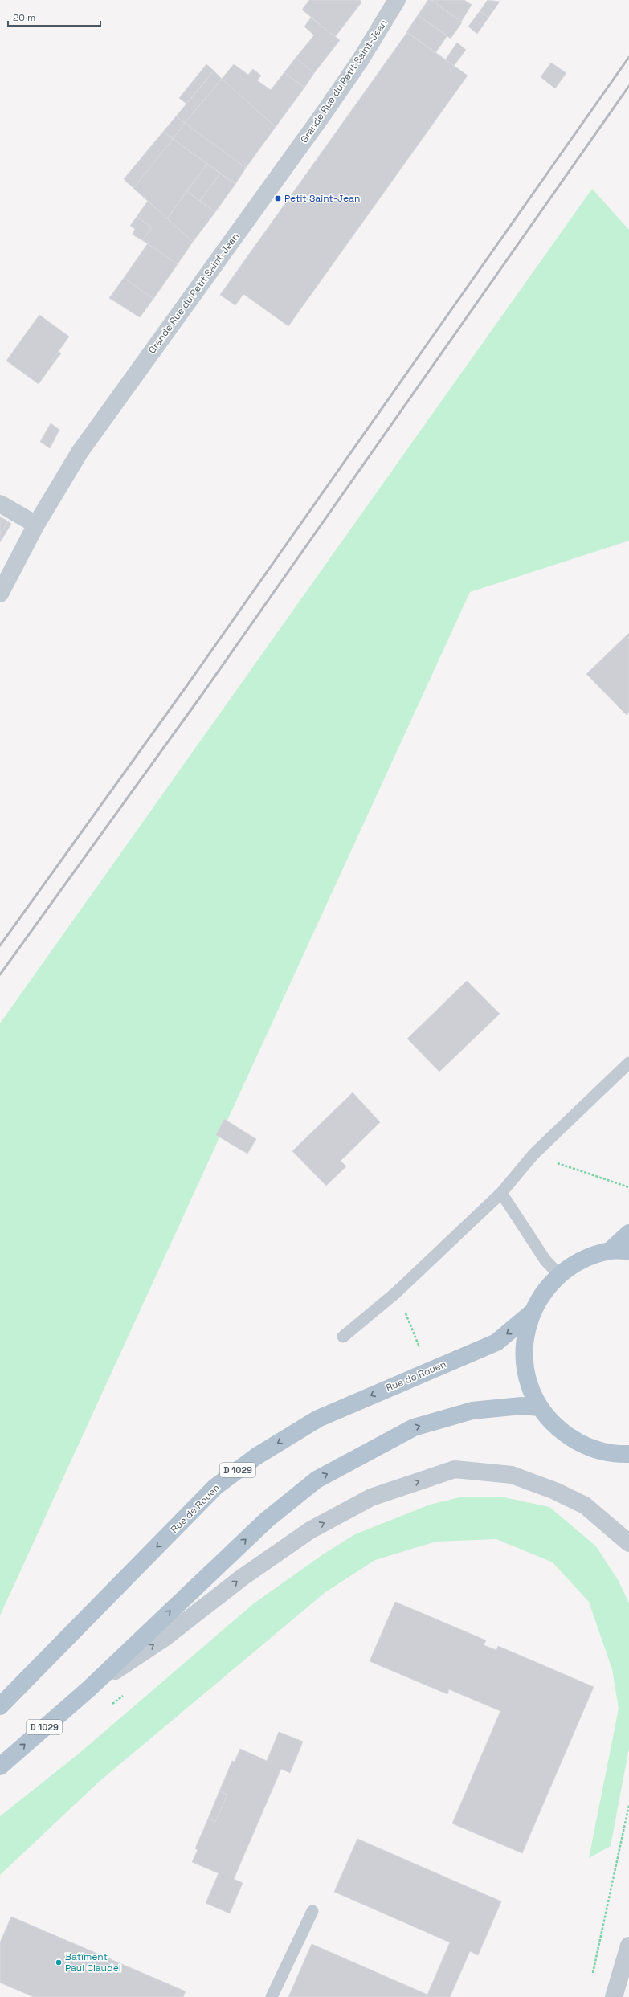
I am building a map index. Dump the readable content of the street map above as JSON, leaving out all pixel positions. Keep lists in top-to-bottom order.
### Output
{
  "streets": {
    "main road": ["Rue de Rouen", "D 1029"],
    "street": ["Grande Rue du Petit Saint-Jean"]
  },
  "places": {
    "transit": ["Petit Saint-Jean"],
    "other": ["Batîment Paul Claudel"]
  },
  "scale_bar": "20 m"
}
